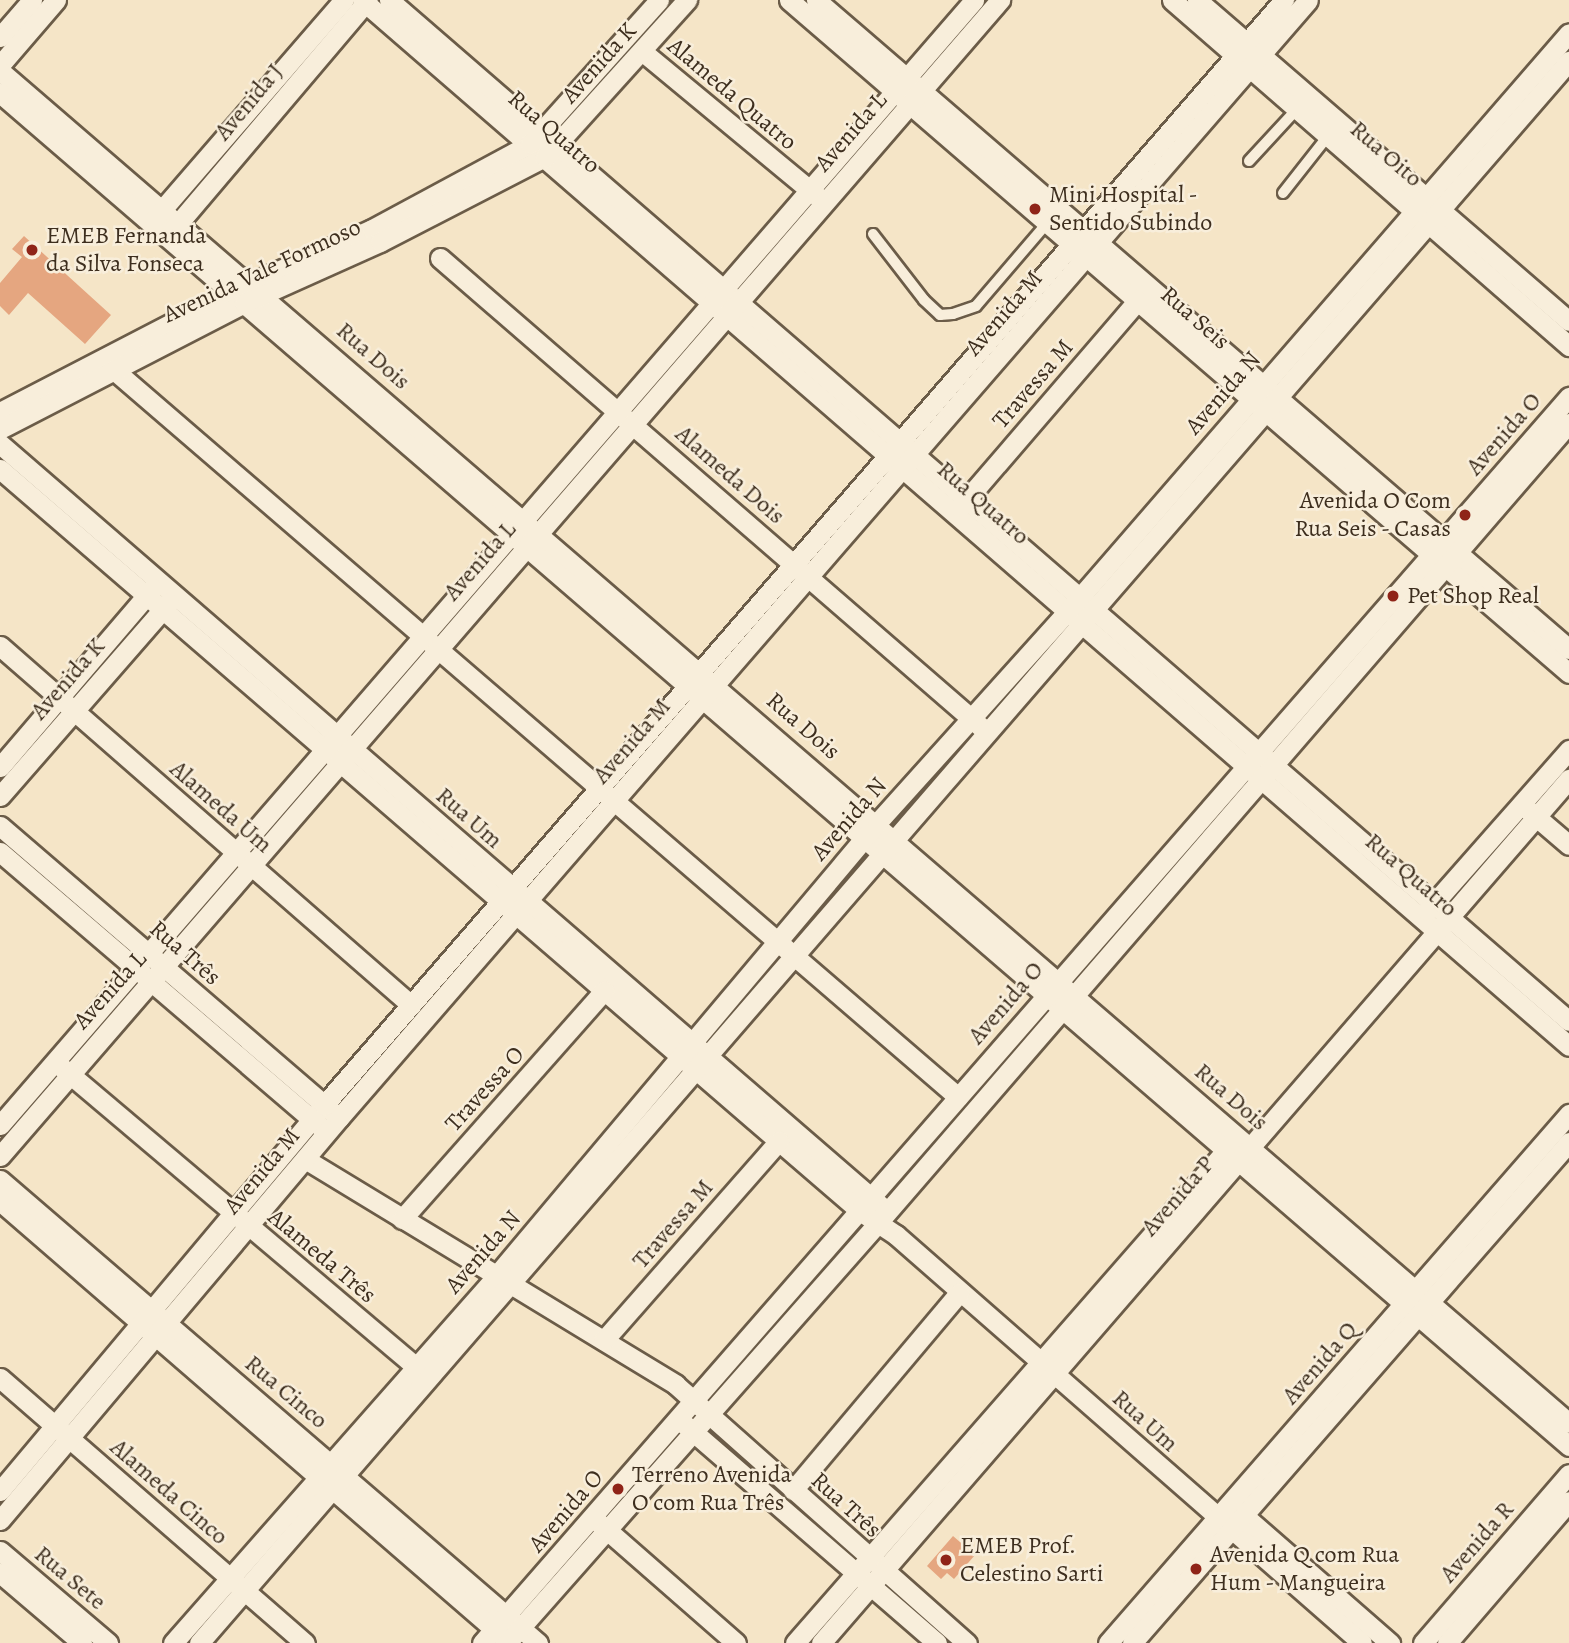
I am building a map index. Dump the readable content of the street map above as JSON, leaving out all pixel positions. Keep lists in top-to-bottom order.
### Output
{
  "streets": {
    "street": [
      "Avenida K",
      "Alameda Quatro",
      "Avenida J",
      "Rua Quatro",
      "Avenida L",
      "Rua Oito",
      "Avenida Vale Formoso",
      "Avenida M",
      "Rua Seis",
      "Rua Dois",
      "Travessa M",
      "Avenida N",
      "Avenida O",
      "Alameda Dois",
      "Alameda Um",
      "Rua Um",
      "Rua Três",
      "Travessa O",
      "Avenida P",
      "Alameda Três",
      "Avenida Q",
      "Rua Cinco",
      "Alameda Cinco",
      "Avenida R",
      "Rua Sete"
    ]
  },
  "crossings": [
    ["Avenida K", "Alameda Quatro"],
    ["Avenida K", "Rua Quatro"],
    ["Avenida K", "Avenida Vale Formoso"],
    ["Avenida K", "Alameda Um"],
    ["Avenida K", "Rua Um"],
    ["Alameda Quatro", "Avenida L"],
    ["Avenida J", "Rua Quatro"],
    ["Avenida J", "Rua Dois"],
    ["Rua Quatro", "Avenida L"],
    ["Rua Quatro", "Avenida Vale Formoso"],
    ["Rua Quatro", "Avenida M"],
    ["Rua Quatro", "Travessa M"],
    ["Rua Quatro", "Avenida N"],
    ["Rua Quatro", "Avenida O"],
    ["Rua Quatro", "Avenida P"],
    ["Avenida L", "Rua Seis"],
    ["Avenida L", "Rua Dois"],
    ["Avenida L", "Alameda Dois"],
    ["Avenida L", "Alameda Um"],
    ["Avenida L", "Rua Um"],
    ["Avenida L", "Rua Três"],
    ["Avenida L", "Alameda Três"],
    ["Rua Oito", "Avenida M"],
    ["Rua Oito", "Avenida N"],
    ["Avenida Vale Formoso", "Rua Dois"],
    ["Avenida M", "Rua Seis"],
    ["Avenida M", "Rua Dois"],
    ["Avenida M", "Alameda Dois"],
    ["Avenida M", "Alameda Um"],
    ["Avenida M", "Rua Um"],
    ["Avenida M", "Rua Três"],
    ["Avenida M", "Alameda Três"],
    ["Avenida M", "Rua Cinco"],
    ["Avenida M", "Alameda Cinco"],
    ["Rua Seis", "Travessa M"],
    ["Rua Seis", "Avenida N"],
    ["Rua Seis", "Avenida O"],
    ["Rua Dois", "Avenida N"],
    ["Rua Dois", "Avenida O"],
    ["Rua Dois", "Avenida P"],
    ["Rua Dois", "Avenida Q"],
    ["Travessa M", "Rua Um"],
    ["Travessa M", "Rua Três"],
    ["Avenida N", "Alameda Dois"],
    ["Avenida N", "Rua Um"],
    ["Avenida N", "Rua Três"],
    ["Avenida N", "Alameda Três"],
    ["Avenida N", "Rua Cinco"],
    ["Avenida N", "Alameda Cinco"],
    ["Avenida O", "Rua Um"],
    ["Avenida O", "Rua Três"],
    ["Avenida O", "Rua Cinco"],
    ["Rua Um", "Travessa O"],
    ["Rua Um", "Avenida P"],
    ["Rua Um", "Avenida Q"],
    ["Rua Três", "Travessa O"],
    ["Rua Três", "Avenida P"]
  ],
  "places": [
    "Mini Hospital - Sentido Subindo",
    "EMEB Fernanda da Silva Fonseca",
    "Avenida O Com Rua Seis - Casas",
    "Pet Shop Real",
    "Terreno Avenida O com Rua Três",
    "EMEB Prof. Celestino Sarti",
    "Avenida Q com Rua Hum - Mangueira"
  ]
}
